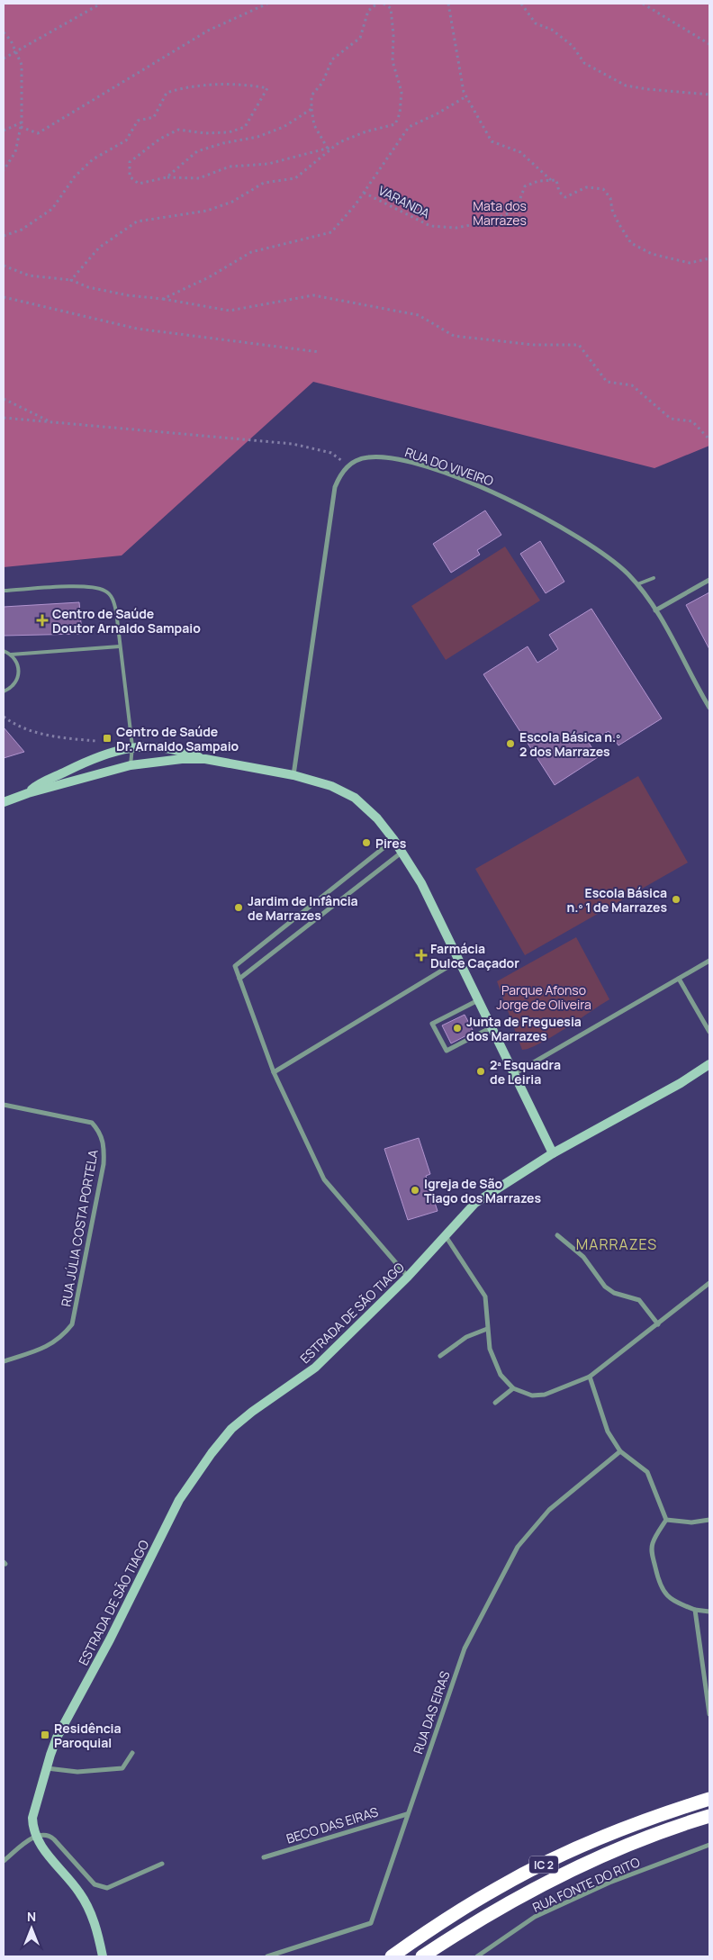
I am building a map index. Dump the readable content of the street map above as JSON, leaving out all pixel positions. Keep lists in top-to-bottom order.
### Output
{
  "streets": {
    "highway": ["IC 2"],
    "main road": ["ESTRADA DE SÃO TIAGO"],
    "street": [
      "RUA DO VIVEIRO",
      "RUA JÚLIA COSTA PORTELA",
      "RUA DAS EIRAS",
      "BECO DAS EIRAS",
      "RUA FONTE DO RITO"
    ],
    "path": ["VARANDA"]
  },
  "crossings": [
    ["RUA DAS EIRAS", "BECO DAS EIRAS"]
  ],
  "districts": ["MARRAZES"],
  "parks": ["Mata dos Marrazes", "Parque Afonso Jorge de Oliveira"],
  "places": {
    "health": ["Centro de Saúde Doutor Arnaldo Sampaio", "Farmácia Dulce Caçador"],
    "transit": ["Centro de Saúde Dr. Arnaldo Sampaio", "Residência Paroquial"],
    "other": [
      "Escola Básica n.º 2 dos Marrazes",
      "Pires",
      "Escola Básica n.º 1 de Marrazes",
      "Jardim de Infância de Marrazes",
      "Junta de Freguesia dos Marrazes",
      "2ª Esquadra de Leiria",
      "Igreja de São Tiago dos Marrazes"
    ]
  },
  "north": "top"
}
